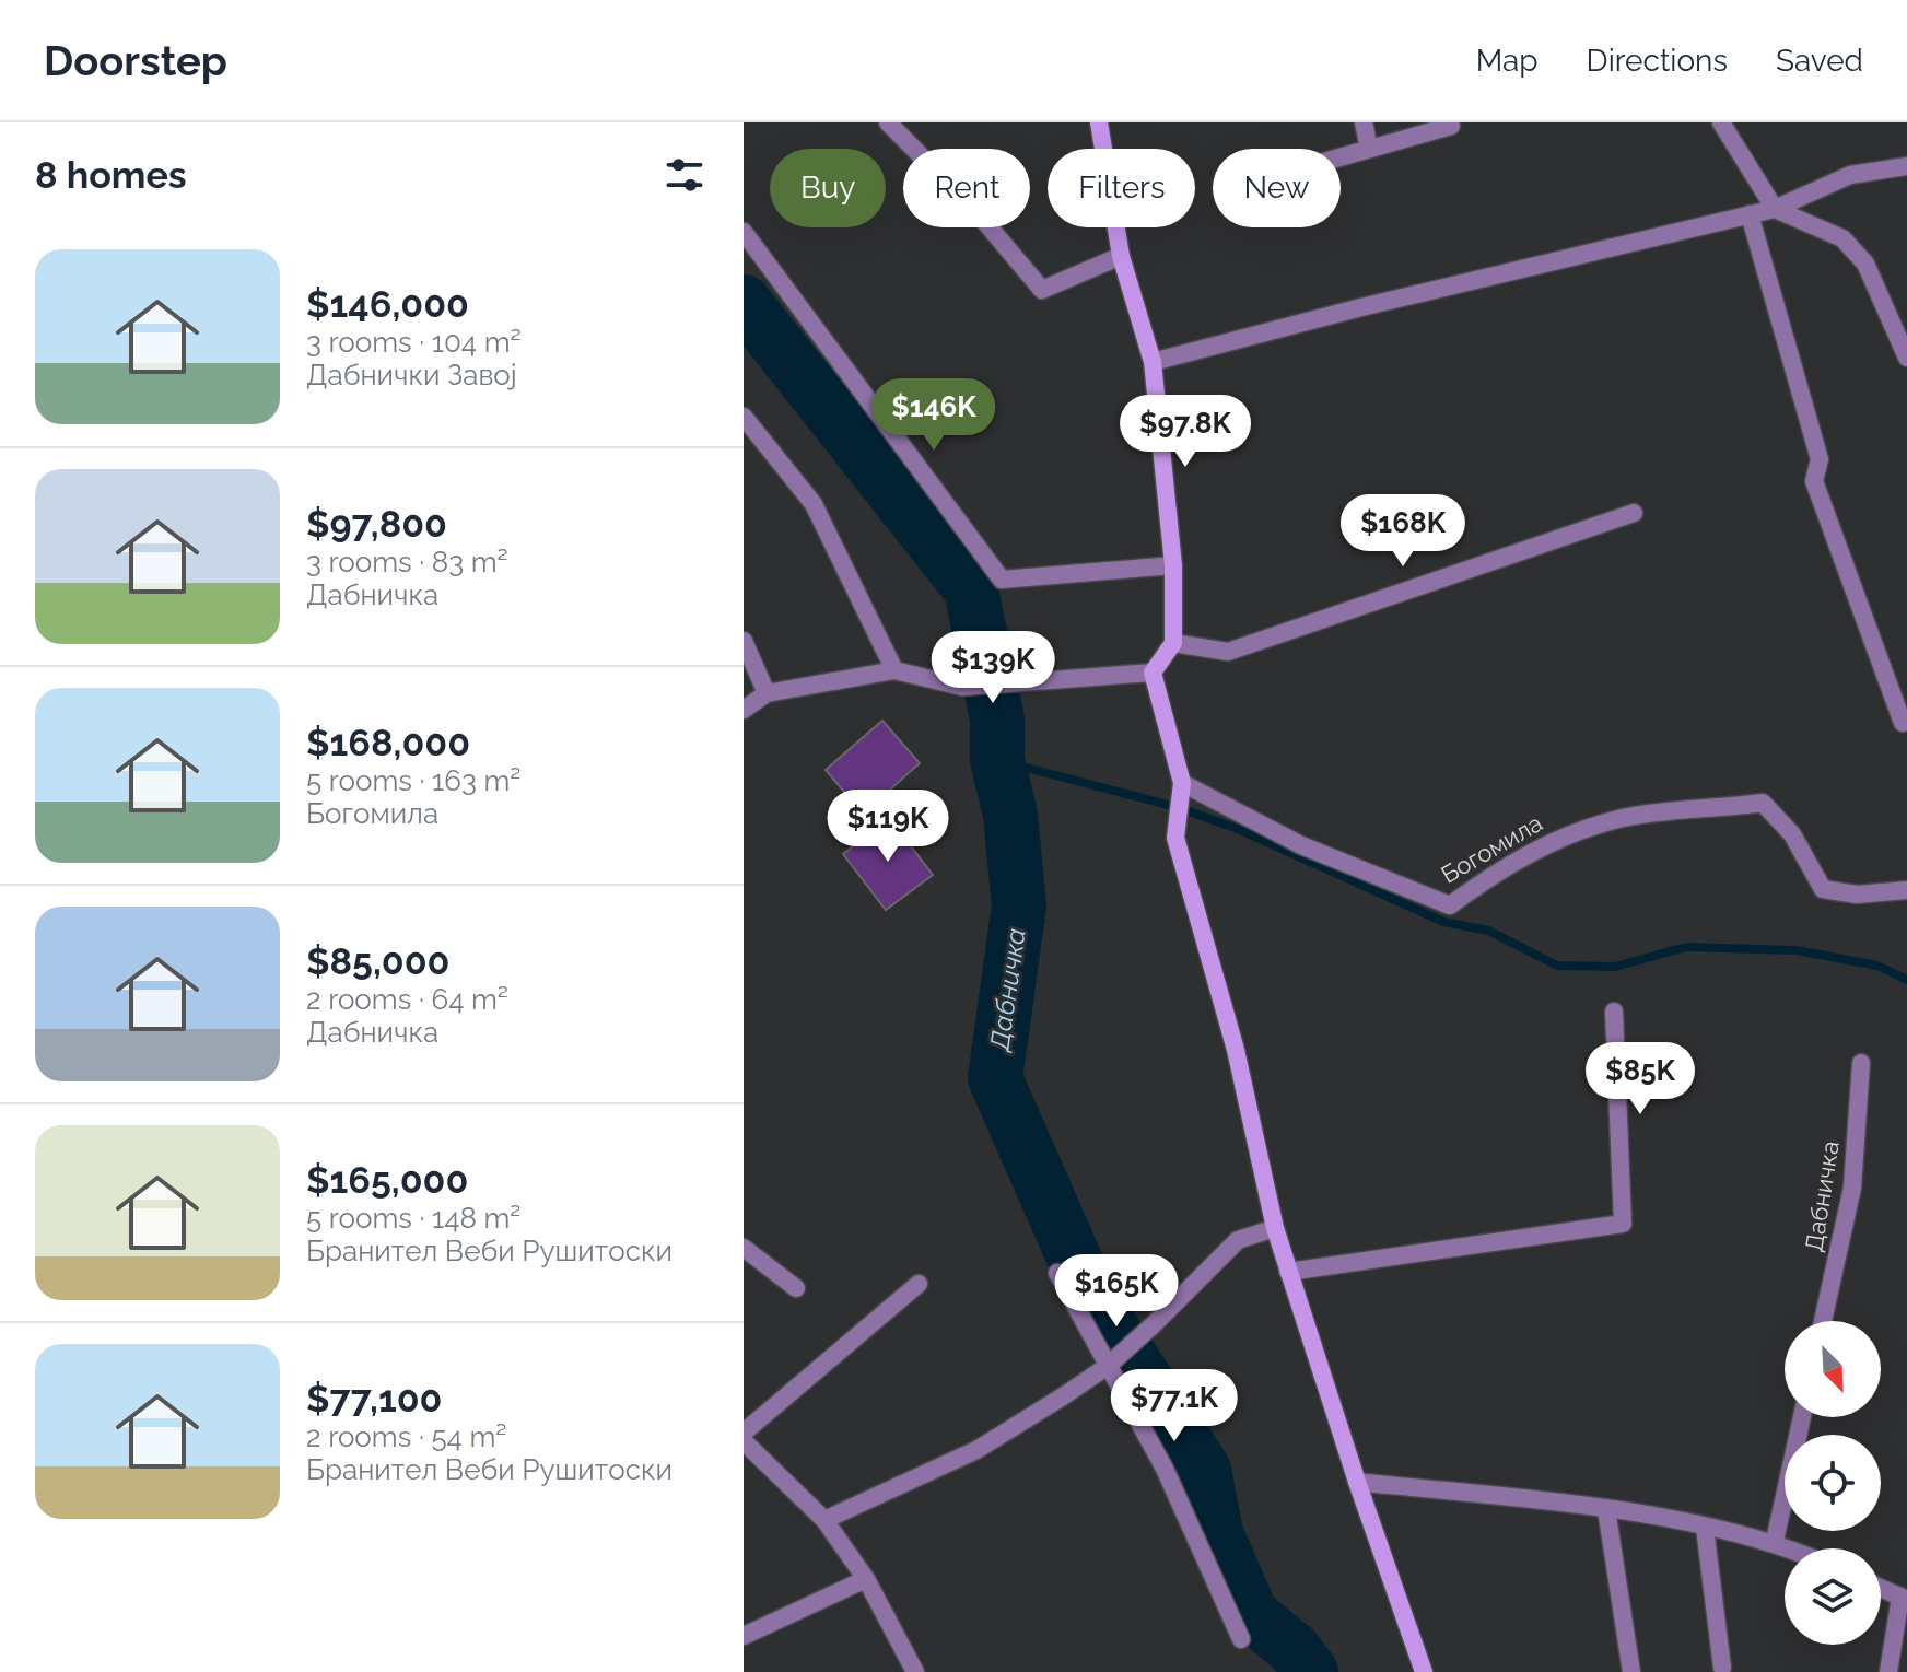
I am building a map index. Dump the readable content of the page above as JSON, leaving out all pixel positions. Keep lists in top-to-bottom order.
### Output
{
  "streets": {
    "street": ["Богомила", "Дабничка"]
  },
  "water": ["Дабничка"],
  "north": "bottom right",
  "page": {
    "header": "Doorstep",
    "nav": ["Map", "Directions", "Saved"],
    "heading": "8 homes",
    "chip": [
      "Buy",
      "Rent",
      "Filters",
      "New"
    ],
    "list": [
      {
        "name": "$146,000",
        "note": "3 rooms · 104 m² · Дабнички Завој"
      },
      {
        "name": "$97,800",
        "note": "3 rooms · 83 m² · Дабничка"
      },
      {
        "name": "$168,000",
        "note": "5 rooms · 163 m² · Богомила"
      },
      {
        "name": "$85,000",
        "note": "2 rooms · 64 m² · Дабничка"
      },
      {
        "name": "$165,000",
        "note": "5 rooms · 148 m² · Бранител Веби Рушитоски"
      },
      {
        "name": "$77,100",
        "note": "2 rooms · 54 m² · Бранител Веби Рушитоски"
      }
    ],
    "price": [
      "$146K",
      "$97.8K",
      "$168K",
      "$139K",
      "$119K",
      "$85K",
      "$165K",
      "$77.1K"
    ]
  }
}
